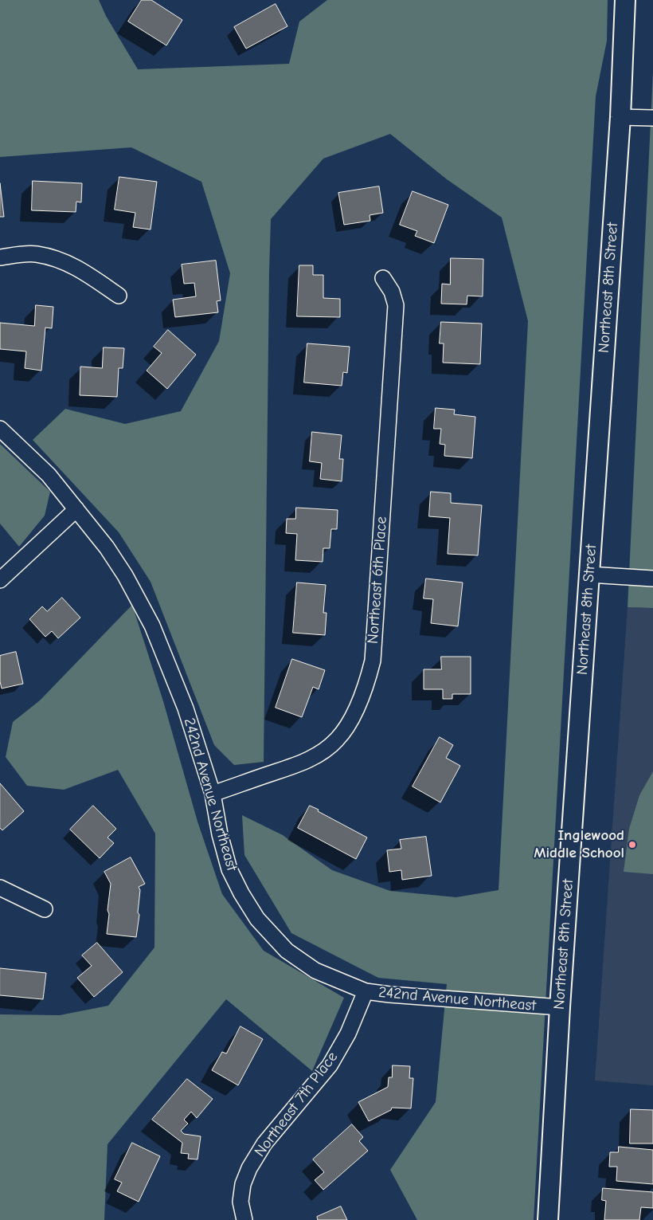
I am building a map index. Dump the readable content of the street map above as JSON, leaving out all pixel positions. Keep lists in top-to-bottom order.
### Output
{
  "streets": {
    "street": [
      "Northeast 8th Street",
      "Northeast 6th Place",
      "242nd Avenue Northeast",
      "Northeast 7th Place"
    ]
  },
  "crossings": [
    ["Northeast 8th Street", "242nd Avenue Northeast"],
    ["Northeast 6th Place", "242nd Avenue Northeast"],
    ["242nd Avenue Northeast", "Northeast 7th Place"]
  ],
  "places": ["Inglewood Middle School"]
}
